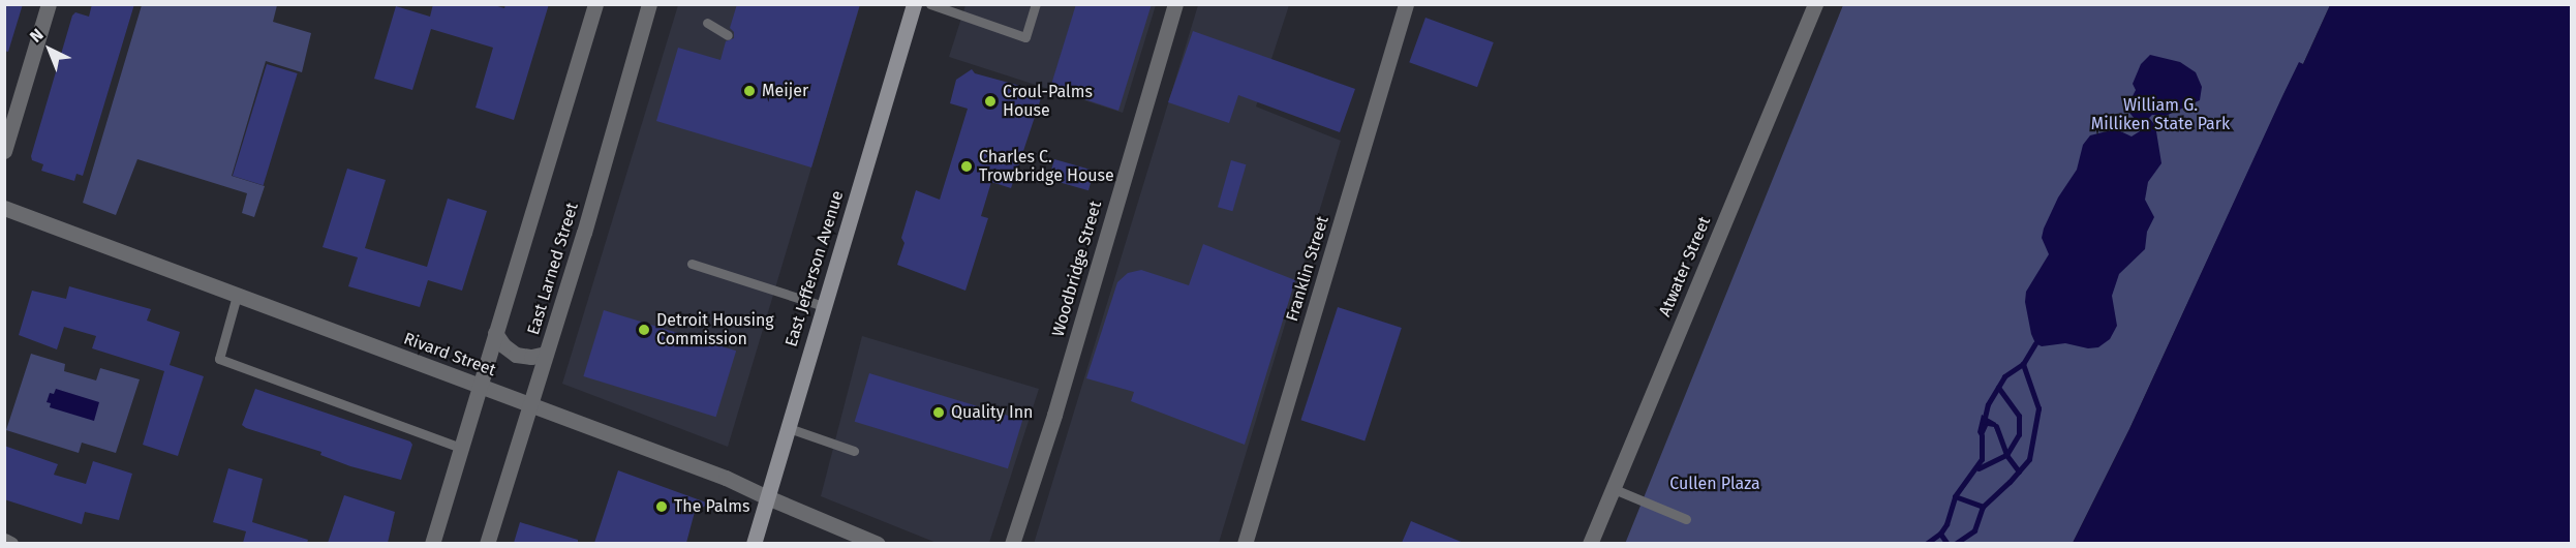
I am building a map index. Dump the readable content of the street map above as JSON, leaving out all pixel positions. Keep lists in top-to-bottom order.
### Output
{
  "streets": {
    "main road": ["East Jefferson Avenue"],
    "street": [
      "Atwater Street",
      "East Larned Street",
      "Woodbridge Street",
      "Franklin Street",
      "Rivard Street"
    ]
  },
  "crossings": [
    ["East Larned Street", "Rivard Street"],
    ["East Jefferson Avenue", "Rivard Street"]
  ],
  "parks": ["William G. Milliken State Park", "Cullen Plaza"],
  "places": [
    "Meijer",
    "Croul-Palms House",
    "Charles C. Trowbridge House",
    "Detroit Housing Commission",
    "Quality Inn",
    "The Palms"
  ],
  "north": "top left"
}
